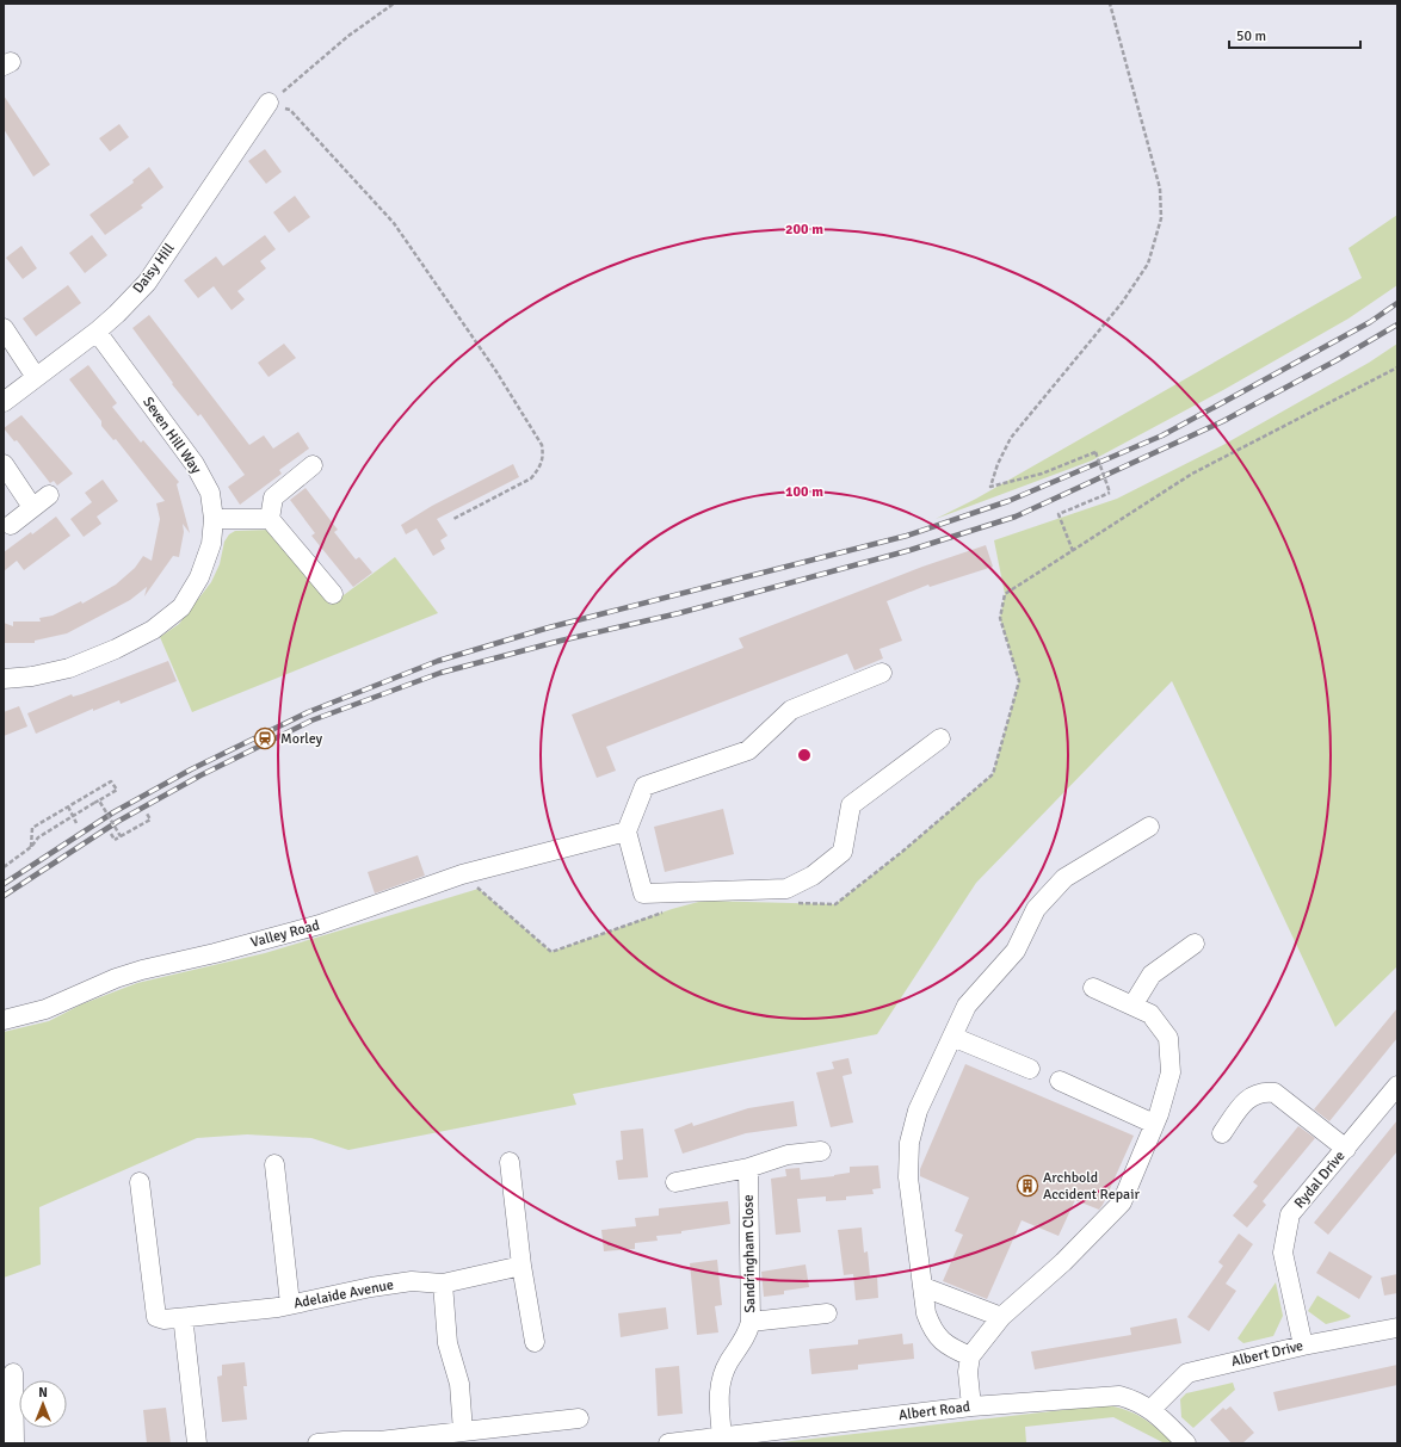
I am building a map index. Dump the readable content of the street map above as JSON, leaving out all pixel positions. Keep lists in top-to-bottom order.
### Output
{
  "streets": {
    "street": [
      "Daisy Hill",
      "Seven Hill Way",
      "Valley Road",
      "Rydal Drive",
      "Sandringham Close",
      "Adelaide Avenue",
      "Albert Drive",
      "Albert Road"
    ]
  },
  "crossings": [
    ["Daisy Hill", "Seven Hill Way"],
    ["Rydal Drive", "Albert Drive"],
    ["Sandringham Close", "Albert Road"],
    ["Albert Drive", "Albert Road"]
  ],
  "places": {
    "station": ["Morley"],
    "building": ["Archbold Accident Repair"]
  },
  "scale_bar": "50 m",
  "north": "top",
  "rings": ["200 m", "100 m"]
}
